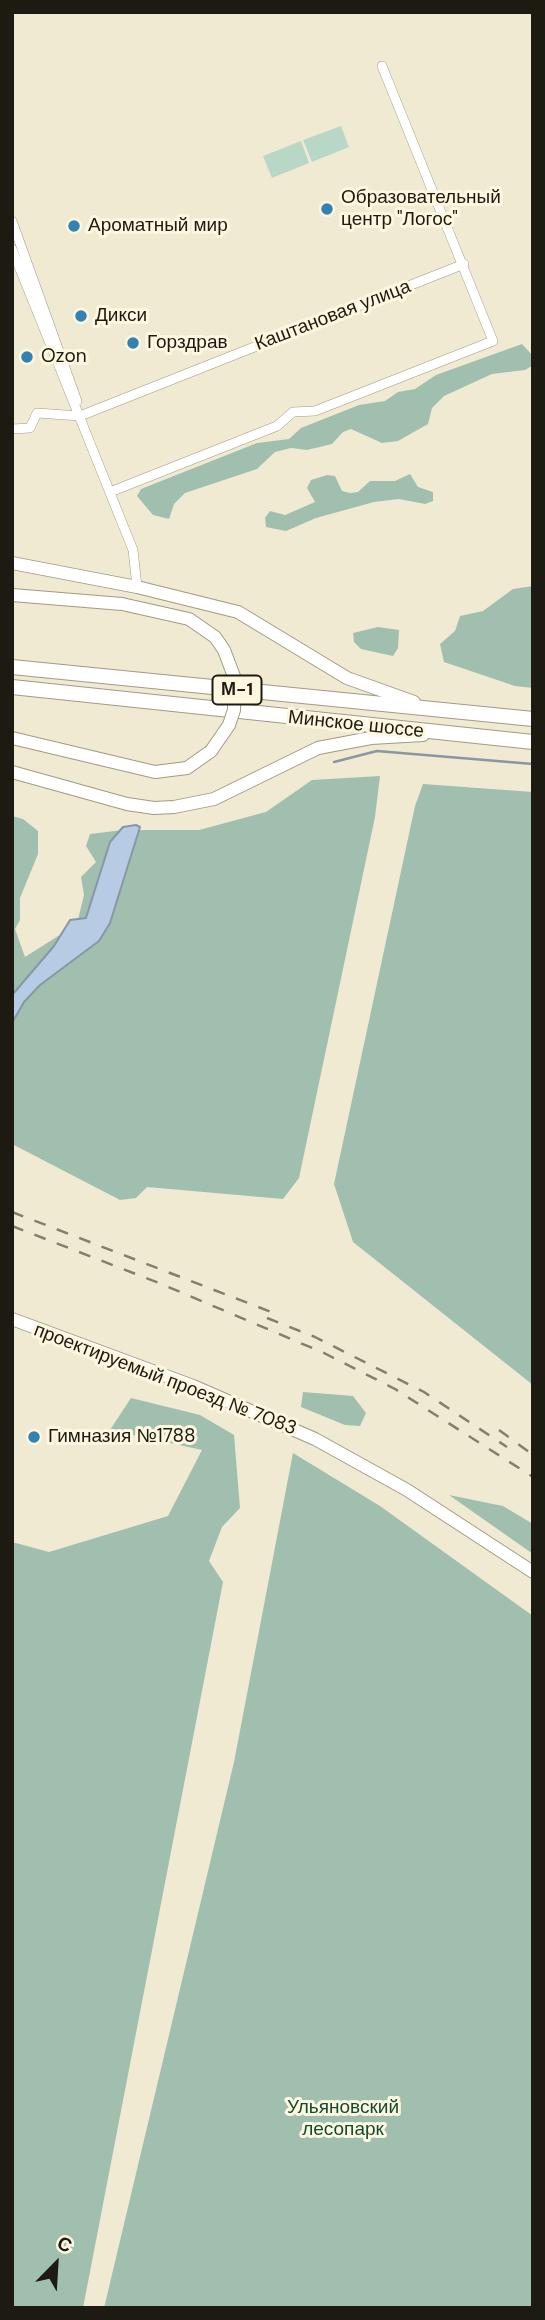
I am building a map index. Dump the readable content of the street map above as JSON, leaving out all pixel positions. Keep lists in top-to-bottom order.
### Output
{
  "streets": {
    "highway": ["М-1", "Минское шоссе"],
    "main road": ["проектируемый проезд № 7083"],
    "street": ["Каштановая улица"]
  },
  "parks": ["Ульяновский лесопарк"],
  "places": [
    "Образовательный центр \"Логос\"",
    "Ароматный мир",
    "Дикси",
    "Горздрав",
    "Ozon",
    "Гимназия №1788"
  ],
  "north": "top right"
}
